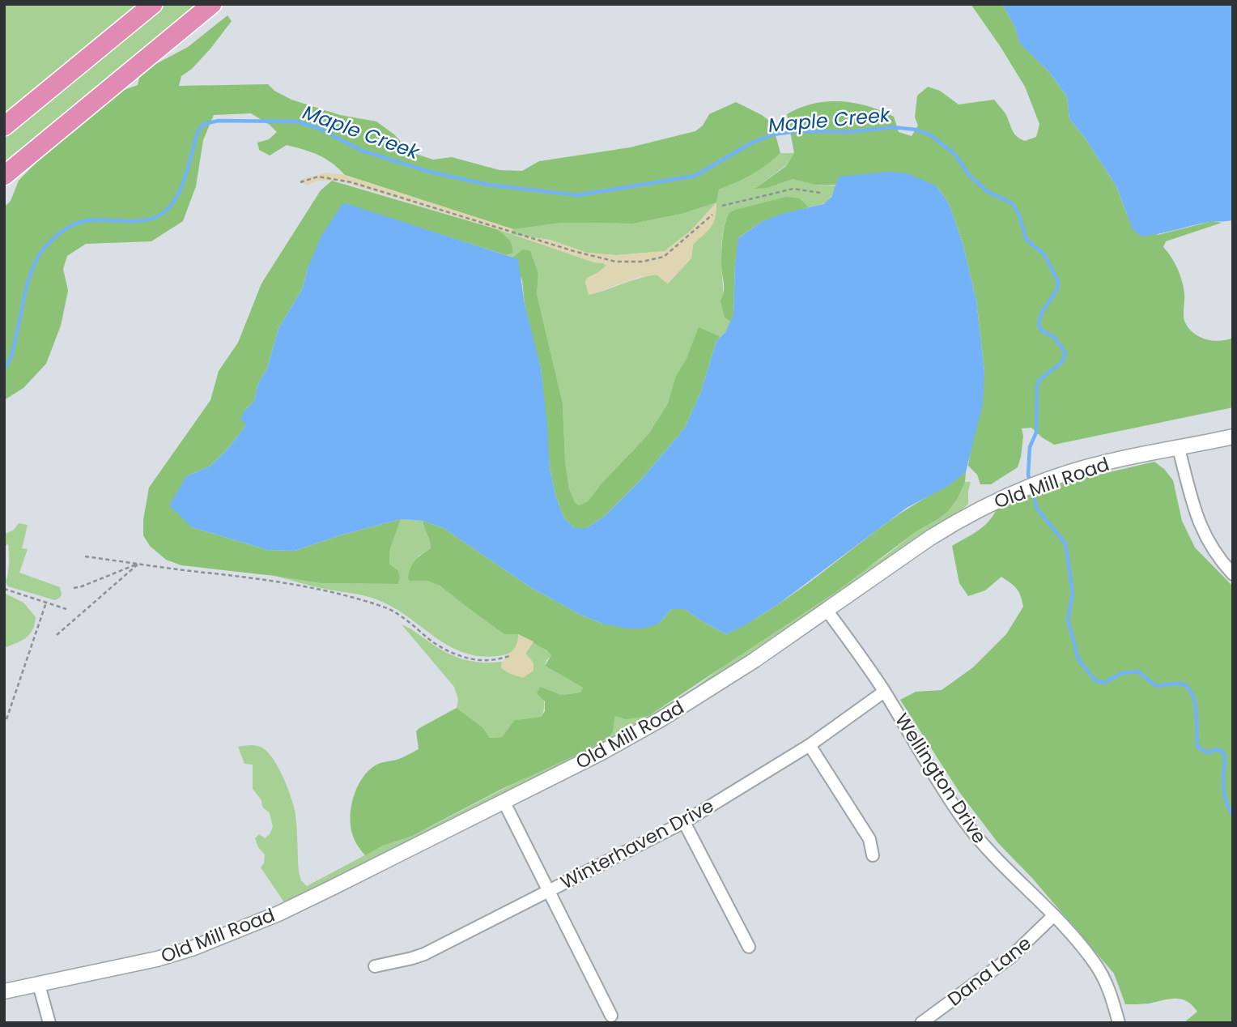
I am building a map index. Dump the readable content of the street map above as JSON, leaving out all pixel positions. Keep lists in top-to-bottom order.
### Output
{
  "streets": {
    "street": [
      "Old Mill Road",
      "Wellington Drive",
      "Winterhaven Drive",
      "Dana Lane"
    ]
  },
  "crossings": [
    ["Old Mill Road", "Wellington Drive"],
    ["Wellington Drive", "Winterhaven Drive"],
    ["Wellington Drive", "Dana Lane"]
  ],
  "water": ["Maple Creek"]
}
